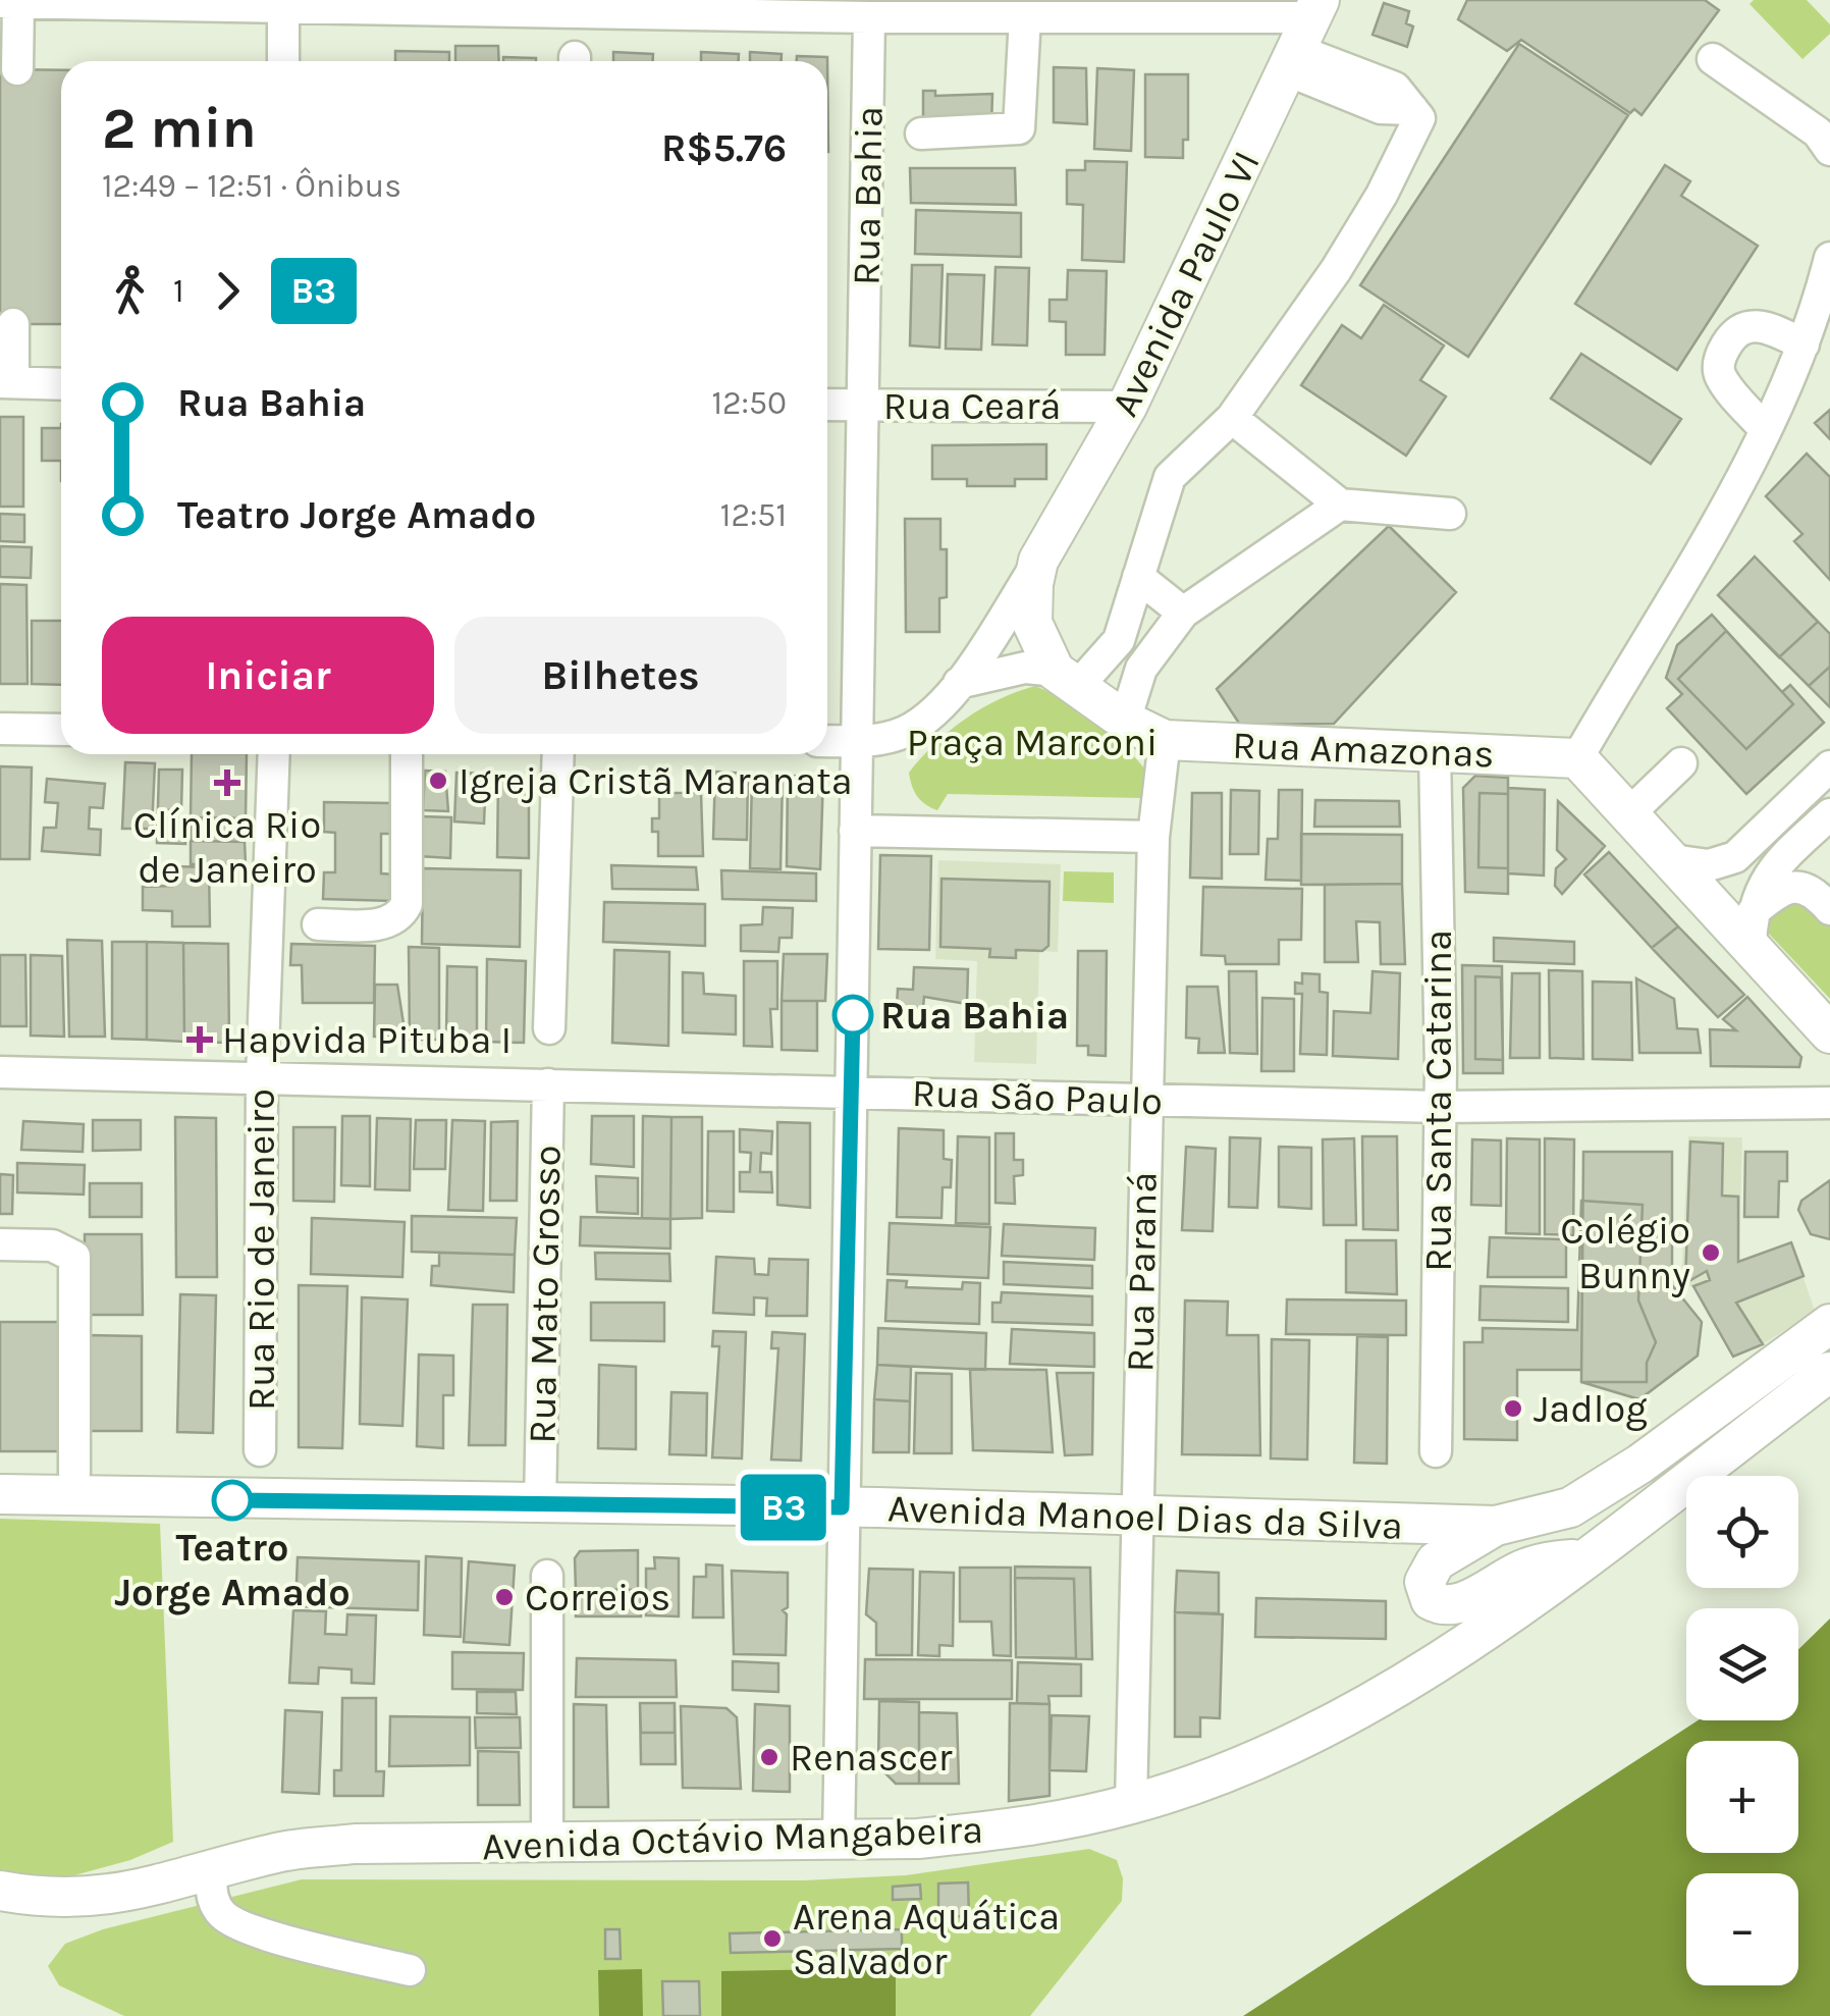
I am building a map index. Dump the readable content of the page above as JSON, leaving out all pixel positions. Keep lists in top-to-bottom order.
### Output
{
  "streets": {
    "main road": [
      "Avenida Paulo VI",
      "Rua Amazonas",
      "Avenida Manoel Dias da Silva",
      "Avenida Octávio Mangabeira"
    ],
    "street": [
      "Rua Bahia",
      "Rua Ceará",
      "Rua São Paulo",
      "Rua Santa Catarina",
      "Rua Rio de Janeiro",
      "Rua Paraná",
      "Rua Mato Grosso"
    ]
  },
  "crossings": [
    ["Rua Bahia", "Rua Ceará"],
    ["Rua Bahia", "Rua São Paulo"],
    ["Rua Bahia", "Avenida Manoel Dias da Silva"],
    ["Rua Bahia", "Avenida Octávio Mangabeira"],
    ["Avenida Paulo VI", "Rua Ceará"],
    ["Avenida Paulo VI", "Rua Amazonas"],
    ["Rua Amazonas", "Rua Santa Catarina"],
    ["Rua Amazonas", "Rua Paraná"],
    ["Rua São Paulo", "Rua Santa Catarina"],
    ["Rua São Paulo", "Rua Rio de Janeiro"],
    ["Rua São Paulo", "Rua Paraná"],
    ["Rua São Paulo", "Rua Mato Grosso"],
    ["Rua Paraná", "Avenida Manoel Dias da Silva"],
    ["Rua Paraná", "Avenida Octávio Mangabeira"],
    ["Rua Mato Grosso", "Avenida Manoel Dias da Silva"]
  ],
  "parks": ["Praça Marconi"],
  "places": {
    "other": [
      "Igreja Cristã Maranata",
      "Rua Bahia",
      "Colégio Bunny",
      "Jadlog",
      "Teatro Jorge Amado",
      "Correios",
      "Renascer",
      "Arena Aquática Salvador"
    ],
    "health": ["Clínica Rio de Janeiro", "Hapvida Pituba I"]
  },
  "lines": ["bus line B3"],
  "page": {
    "on_map": "B3",
    "heading": ["2 min", "12:49 – 12:51 · Ônibus", "R$5.76"],
    "legs": ["1", "B3"],
    "list": [
      {
        "name": "Rua Bahia",
        "value": "12:50"
      },
      {
        "name": "Teatro Jorge Amado",
        "value": "12:51"
      }
    ],
    "buttons": ["Iniciar", "Bilhetes"],
    "map_buttons": ["+", "−"]
  }
}
